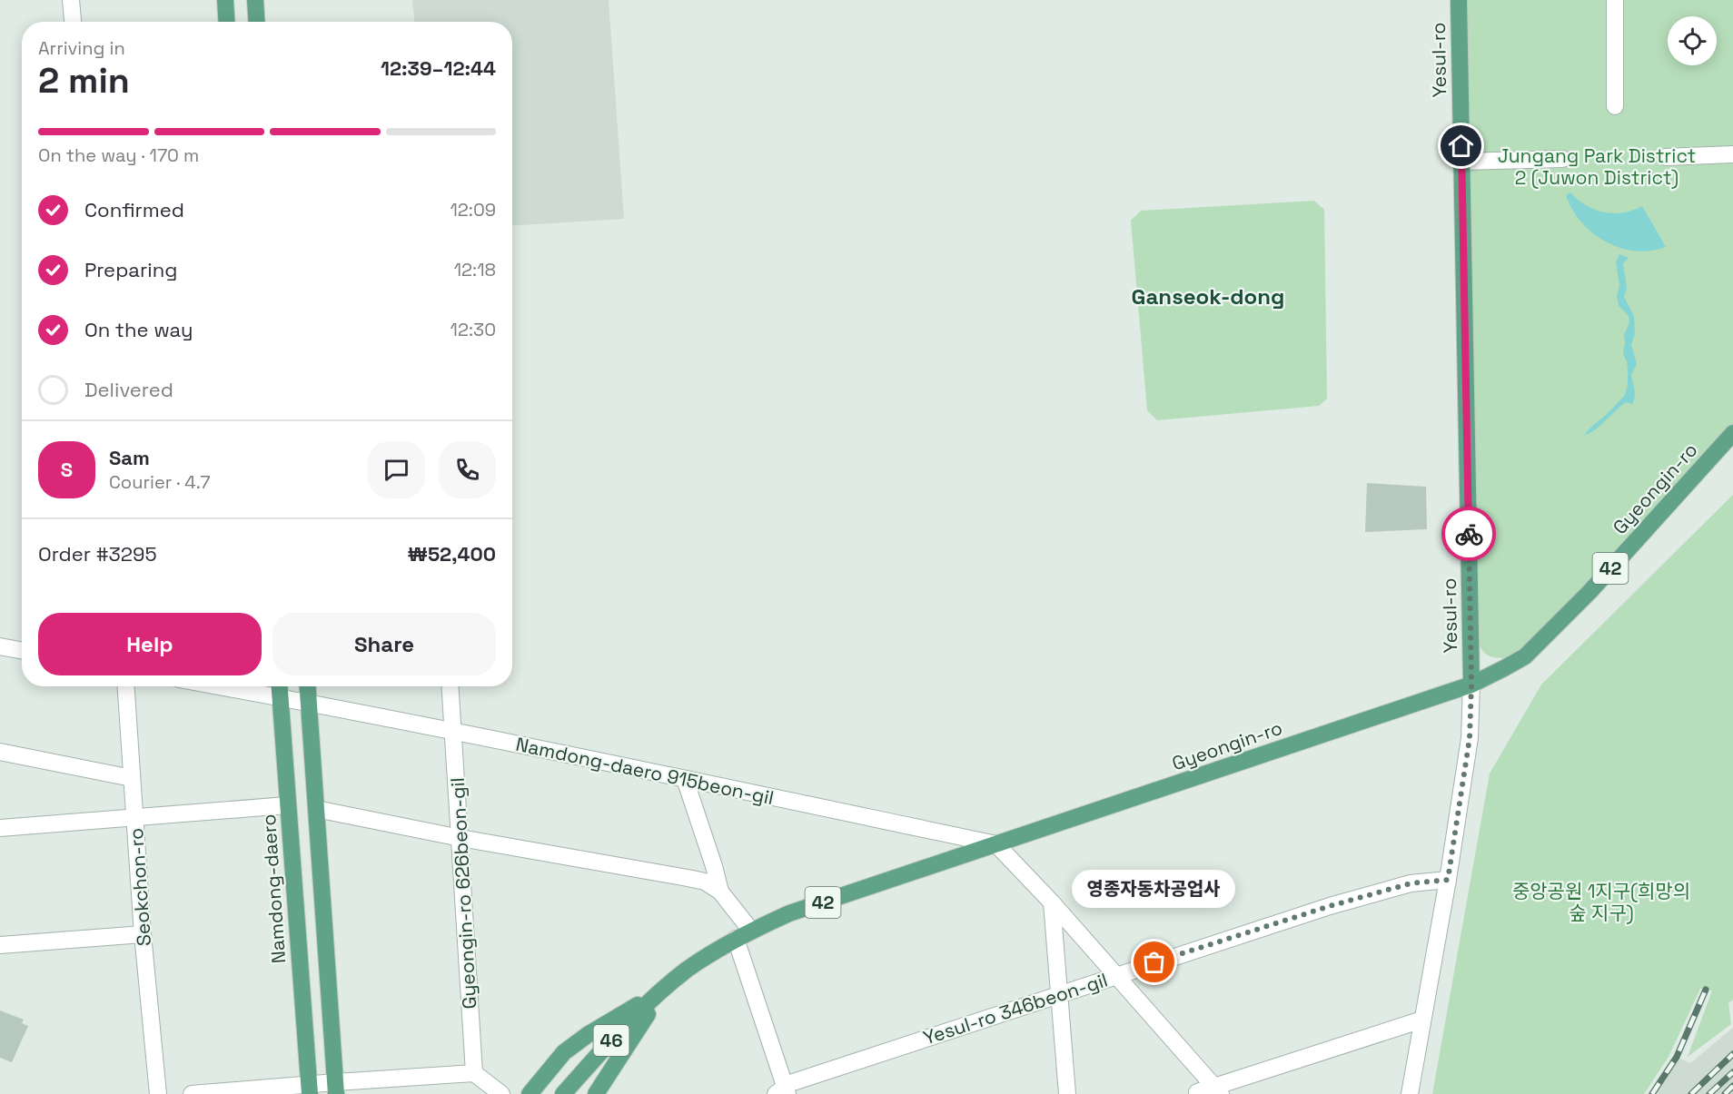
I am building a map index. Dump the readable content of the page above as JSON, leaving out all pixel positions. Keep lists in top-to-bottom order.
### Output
{
  "streets": {
    "main road": [
      "Yesul-ro",
      "Gyeongin-ro",
      "42",
      "Namdong-daero",
      "46"
    ],
    "street": [
      "Namdong-daero 915beon-gil",
      "Seokchon-ro",
      "Gyeongin-ro 626beon-gil",
      "Yesul-ro 346beon-gil"
    ]
  },
  "crossings": [
    ["Yesul-ro", "Gyeongin-ro"],
    ["Yesul-ro", "Yesul-ro 346beon-gil"],
    ["Gyeongin-ro", "Namdong-daero 915beon-gil"],
    ["Namdong-daero 915beon-gil", "Namdong-daero"],
    ["Namdong-daero 915beon-gil", "Gyeongin-ro 626beon-gil"]
  ],
  "districts": ["Ganseok-dong"],
  "parks": ["Jungang Park District 2 (Juwon District)", "중앙공원 1지구(희망의 숲 지구)"],
  "places": ["영종자동차공업사"],
  "page": {
    "heading": ["2 min", "Arriving in", "12:39–12:44"],
    "panel": [
      "Sam",
      "Courier · 4.7",
      "Order #3295",
      "₩52,400"
    ],
    "bar": "On the way · 170 m",
    "list": [
      ["Confirmed", "12:09"],
      ["Preparing", "12:18"],
      ["On the way", "12:30"],
      "Delivered"
    ],
    "round": "S",
    "buttons": ["Help", "Share"],
    "bubble": "영종자동차공업사"
  }
}
